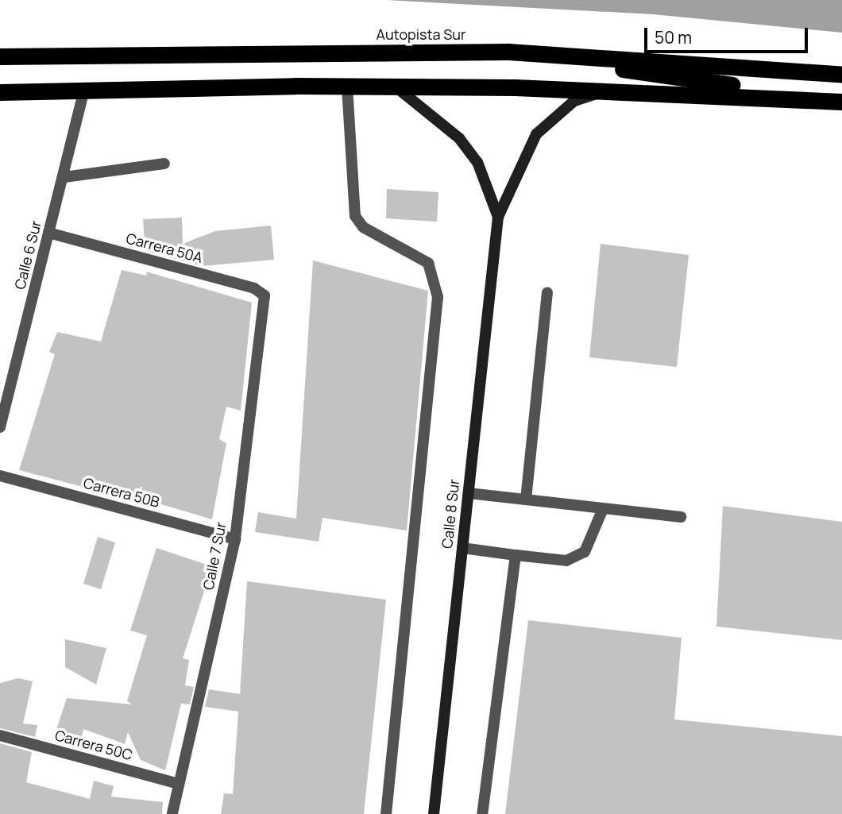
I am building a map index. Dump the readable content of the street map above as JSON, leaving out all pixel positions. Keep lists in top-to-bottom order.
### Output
{
  "streets": {
    "highway": ["Autopista Sur"],
    "street": [
      "Carrera 50A",
      "Calle 6 Sur",
      "Carrera 50B",
      "Calle 8 Sur",
      "Calle 7 Sur",
      "Carrera 50C"
    ]
  },
  "crossings": [
    ["Carrera 50A", "Calle 6 Sur"],
    ["Carrera 50A", "Calle 7 Sur"],
    ["Carrera 50B", "Calle 7 Sur"],
    ["Calle 7 Sur", "Carrera 50C"]
  ],
  "scale_bar": "50 m"
}
